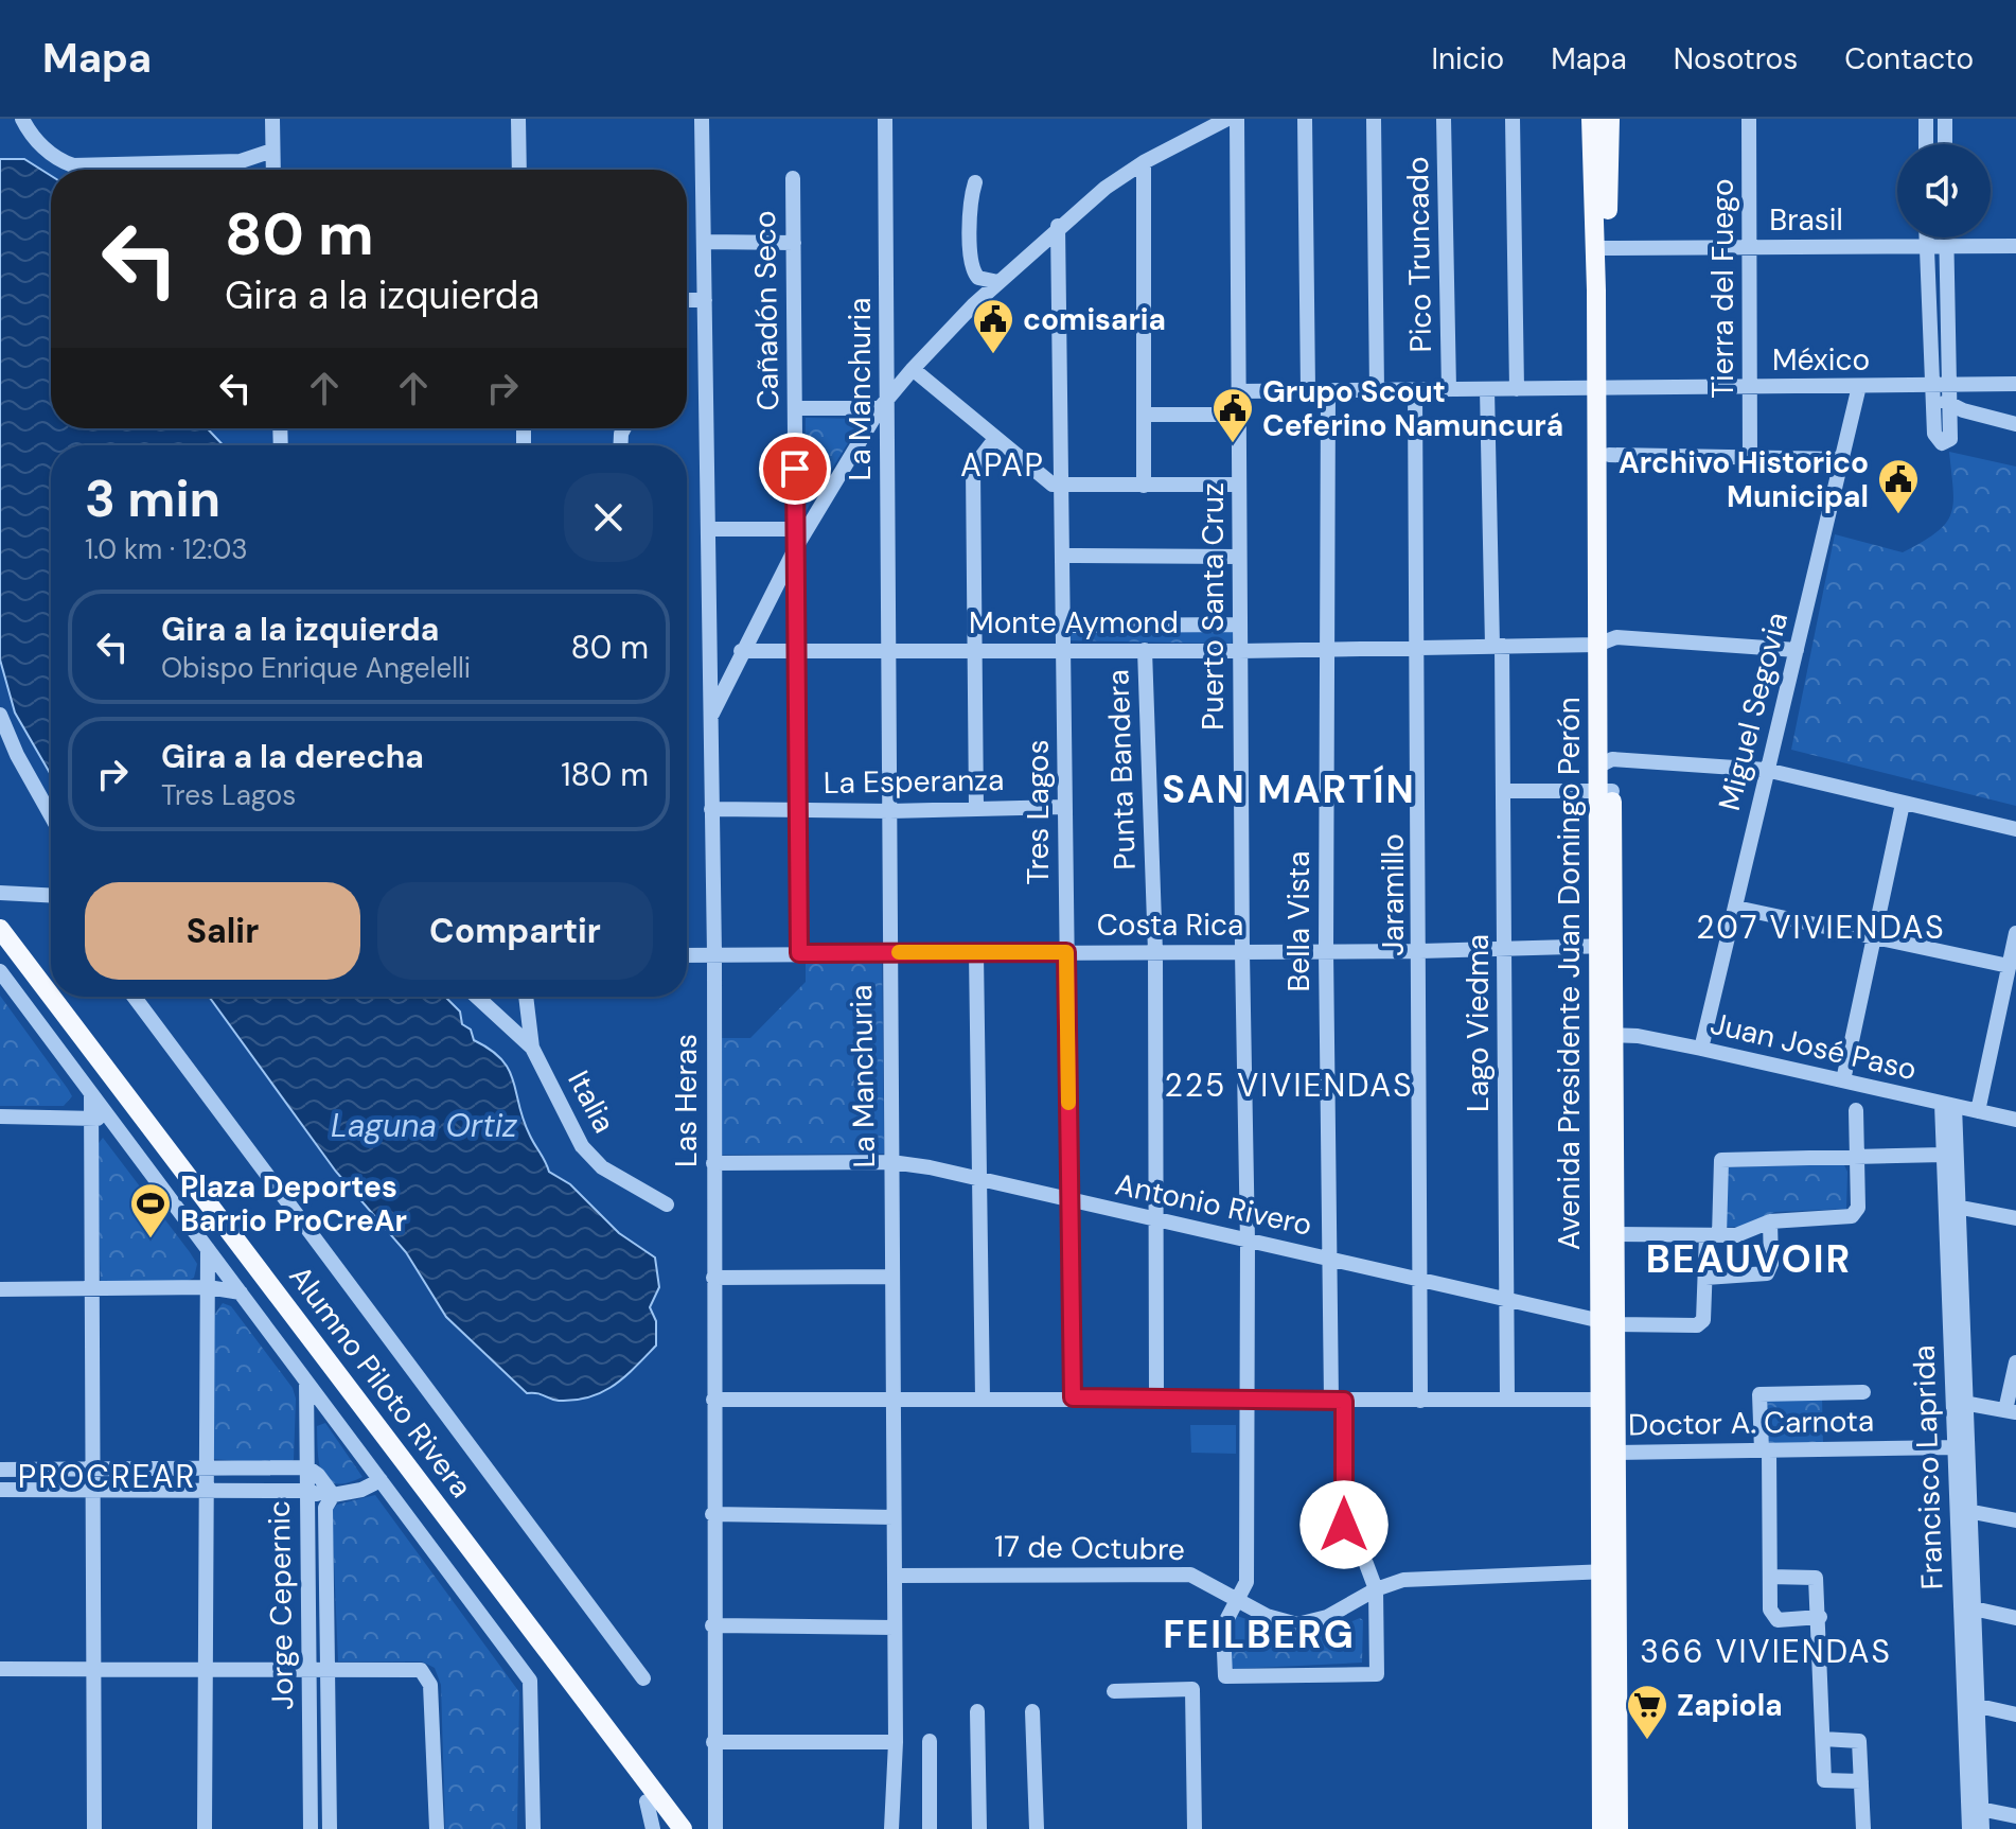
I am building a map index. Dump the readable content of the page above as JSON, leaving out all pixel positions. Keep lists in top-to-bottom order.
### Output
{
  "streets": {
    "main road": ["Avenida Presidente Juan Domingo Perón", "Alumno Piloto Rivera"],
    "street": [
      "Brasil",
      "Pico Truncado",
      "Tierra del Fuego",
      "Cañadón Seco",
      "México",
      "La Manchuria",
      "Puerto Santa Cruz",
      "Monte Aymond",
      "Miguel Segovia",
      "Punta Bandera",
      "La Esperanza",
      "Tres Lagos",
      "Jaramillo",
      "Bella Vista",
      "Costa Rica",
      "Lago Viedma",
      "Juan José Paso",
      "Las Heras",
      "Italia",
      "Antonio Rivero",
      "Doctor A. Carnota",
      "Francisco Laprida",
      "17 de Octubre",
      "Jorge Cepernic"
    ]
  },
  "crossings": [
    ["Brasil", "Tierra del Fuego"],
    ["Brasil", "Avenida Presidente Juan Domingo Perón"],
    ["Pico Truncado", "México"],
    ["Tierra del Fuego", "México"],
    ["Cañadón Seco", "Monte Aymond"],
    ["Cañadón Seco", "La Esperanza"],
    ["Cañadón Seco", "Costa Rica"],
    ["México", "Puerto Santa Cruz"],
    ["México", "Miguel Segovia"],
    ["México", "Jaramillo"],
    ["México", "Bella Vista"],
    ["México", "Avenida Presidente Juan Domingo Perón"],
    ["México", "Lago Viedma"],
    ["La Manchuria", "Monte Aymond"],
    ["La Manchuria", "La Esperanza"],
    ["La Manchuria", "Costa Rica"],
    ["La Manchuria", "Antonio Rivero"],
    ["La Manchuria", "17 de Octubre"],
    ["Puerto Santa Cruz", "Monte Aymond"],
    ["Puerto Santa Cruz", "Bella Vista"],
    ["Puerto Santa Cruz", "Costa Rica"],
    ["Puerto Santa Cruz", "Antonio Rivero"],
    ["Puerto Santa Cruz", "17 de Octubre"],
    ["Monte Aymond", "Miguel Segovia"],
    ["Monte Aymond", "Punta Bandera"],
    ["Monte Aymond", "Tres Lagos"],
    ["Monte Aymond", "Jaramillo"],
    ["Monte Aymond", "Bella Vista"],
    ["Monte Aymond", "Avenida Presidente Juan Domingo Perón"],
    ["Monte Aymond", "Lago Viedma"],
    ["Miguel Segovia", "Juan José Paso"],
    ["Punta Bandera", "Costa Rica"],
    ["Punta Bandera", "Antonio Rivero"],
    ["La Esperanza", "Tres Lagos"],
    ["La Esperanza", "Las Heras"],
    ["Tres Lagos", "Costa Rica"],
    ["Tres Lagos", "Antonio Rivero"],
    ["Jaramillo", "Costa Rica"],
    ["Jaramillo", "Antonio Rivero"],
    ["Bella Vista", "Costa Rica"],
    ["Bella Vista", "Antonio Rivero"],
    ["Bella Vista", "17 de Octubre"],
    ["Costa Rica", "Avenida Presidente Juan Domingo Perón"],
    ["Costa Rica", "Lago Viedma"],
    ["Costa Rica", "Las Heras"],
    ["Avenida Presidente Juan Domingo Perón", "Juan José Paso"],
    ["Avenida Presidente Juan Domingo Perón", "Antonio Rivero"],
    ["Avenida Presidente Juan Domingo Perón", "Doctor A. Carnota"],
    ["Avenida Presidente Juan Domingo Perón", "17 de Octubre"],
    ["Lago Viedma", "Antonio Rivero"],
    ["Juan José Paso", "Francisco Laprida"],
    ["Las Heras", "Antonio Rivero"],
    ["Doctor A. Carnota", "Francisco Laprida"]
  ],
  "districts": [
    "APAP",
    "SAN MARTÍN",
    "207 VIVIENDAS",
    "225 VIVIENDAS",
    "BEAUVOIR",
    "PROCREAR",
    "FEILBERG",
    "366 VIVIENDAS"
  ],
  "water": ["Laguna Ortiz"],
  "places": {
    "public building": ["comisaria", "Grupo Scout Ceferino Namuncurá", "Archivo Historico Municipal"],
    "sports": ["Plaza Deportes Barrio ProCreAr"],
    "supermarket": ["Zapiola"]
  },
  "page": {
    "header": "Mapa",
    "nav": [
      "Inicio",
      "Mapa",
      "Nosotros",
      "Contacto"
    ],
    "turn": ["80 m", "Gira a la izquierda"],
    "heading": ["3 min", "1.0 km · 12:03"],
    "list": [
      {
        "name": "Gira a la izquierda",
        "note": "Obispo Enrique Angelelli",
        "value": "80 m"
      },
      {
        "name": "Gira a la derecha",
        "note": "Tres Lagos",
        "value": "180 m"
      }
    ],
    "buttons": ["Salir", "Compartir"]
  }
}
